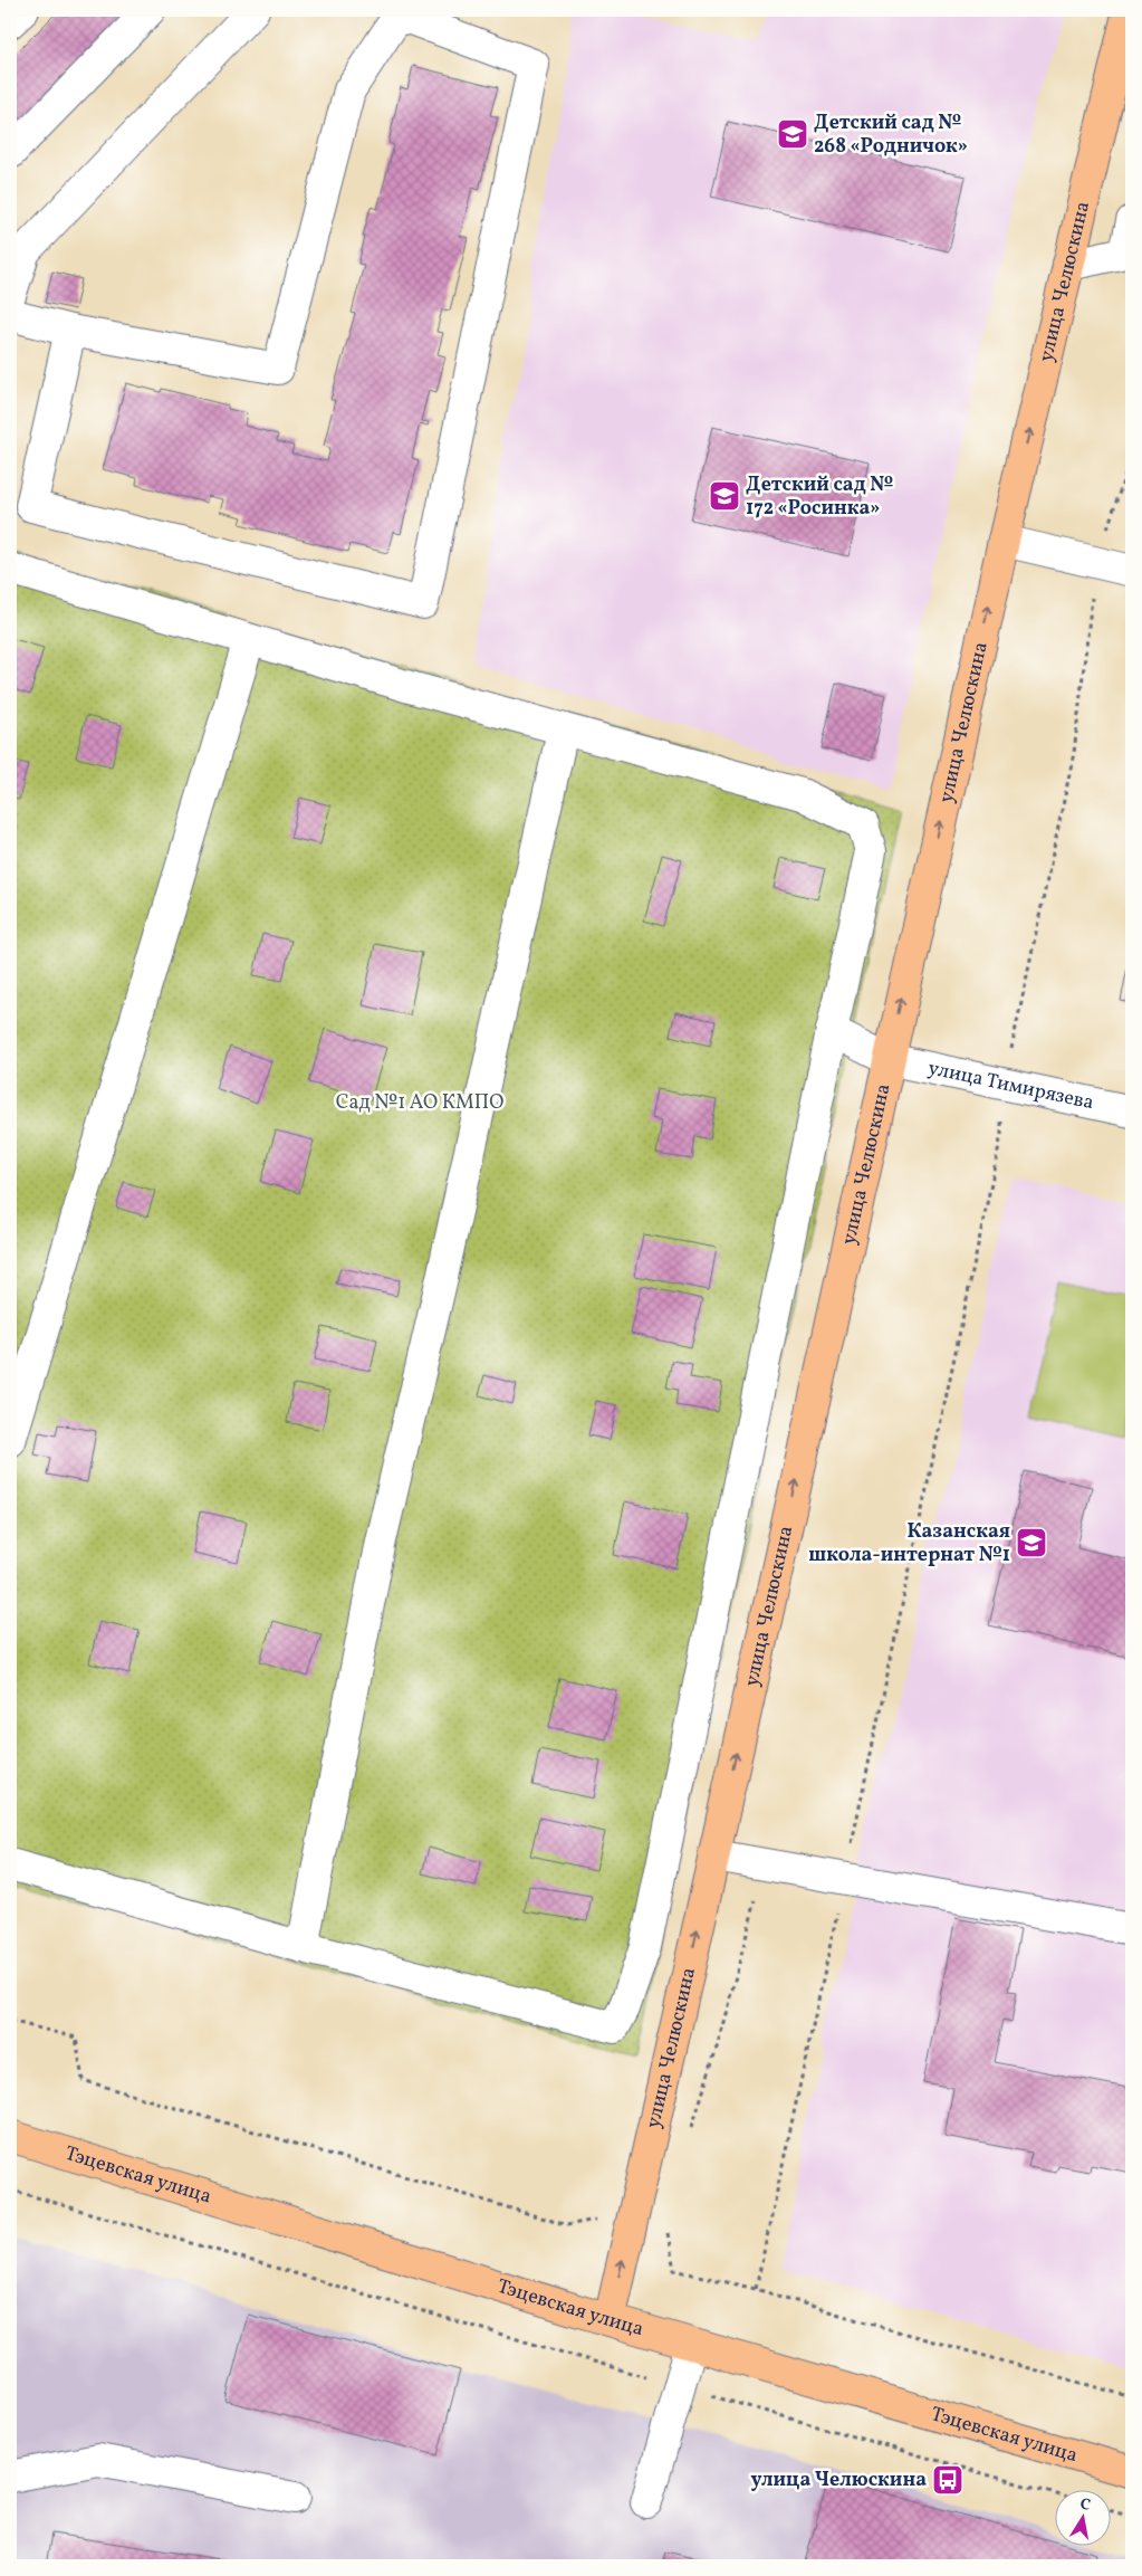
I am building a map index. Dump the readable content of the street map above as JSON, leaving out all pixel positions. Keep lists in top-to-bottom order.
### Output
{
  "streets": {
    "main road": ["улица Челюскина", "Тэцевская улица"],
    "street": ["улица Тимирязева"]
  },
  "crossings": [
    ["улица Челюскина", "улица Тимирязева"],
    ["улица Челюскина", "Тэцевская улица"]
  ],
  "one_way": ["улица Челюскина"],
  "parks": ["Сад №1 АО КМПО"],
  "places": {
    "school or university": ["Детский сад № 268 «Родничок»", "Детский сад № 172 «Росинка»", "Казанская школа-интернат №1"],
    "bus stop": ["улица Челюскина"]
  },
  "north": "top"
}
